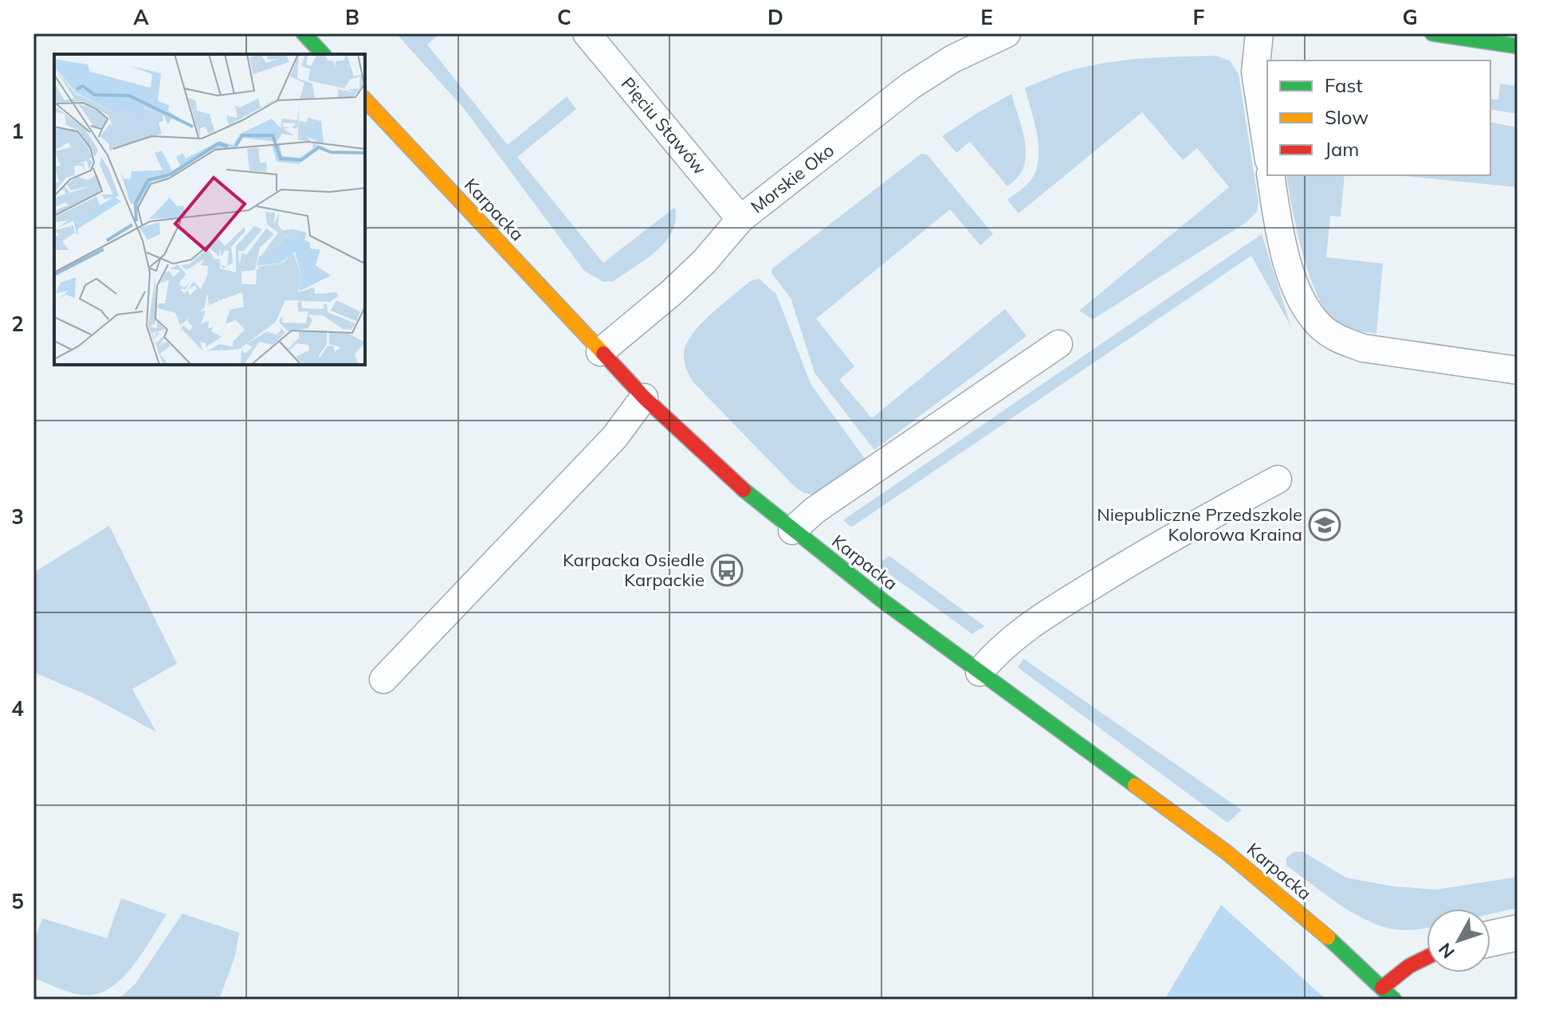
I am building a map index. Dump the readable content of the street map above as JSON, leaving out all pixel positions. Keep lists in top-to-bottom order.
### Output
{
  "streets": {
    "street": ["Karpacka"],
    "lane": ["Pięciu Stawów", "Morskie Oko"]
  },
  "crossings": [
    ["Pięciu Stawów", "Morskie Oko"],
    ["Morskie Oko", "Karpacka"]
  ],
  "places": {
    "school or university": ["Niepubliczne Przedszkole Kolorowa Kraina"],
    "bus stop": ["Karpacka Osiedle Karpackie"]
  },
  "legend": ["Fast", "Slow", "Jam"],
  "north": "bottom left",
  "grid": {
    "columns": [
      "A",
      "B",
      "C",
      "D",
      "E",
      "F",
      "G"
    ],
    "rows": [
      "1",
      "2",
      "3",
      "4",
      "5"
    ]
  }
}
